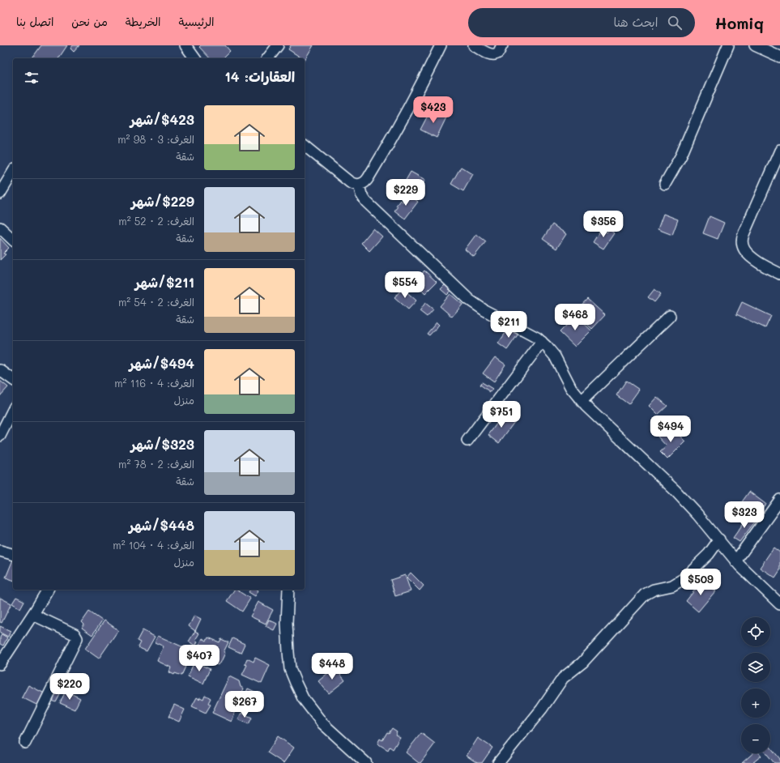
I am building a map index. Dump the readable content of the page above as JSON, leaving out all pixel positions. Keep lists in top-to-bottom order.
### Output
{
  "page": {
    "header": "Homiq",
    "search": "ابحث هنا",
    "nav": [
      "الرئيسية",
      "الخريطة",
      "من نحن",
      "اتصل بنا"
    ],
    "heading": "العقارات: 14",
    "price": [
      "$423",
      "$229",
      "$356",
      "$554",
      "$468",
      "$211",
      "$751",
      "$494",
      "$323",
      "$509",
      "$407",
      "$448",
      "$220",
      "$267"
    ],
    "list": [
      {
        "name": "$423/شهر",
        "note": "الغرف: 3 · 98 m² · شقة"
      },
      {
        "name": "$229/شهر",
        "note": "الغرف: 2 · 52 m² · شقة"
      },
      {
        "name": "$211/شهر",
        "note": "الغرف: 2 · 54 m² · شقة"
      },
      {
        "name": "$494/شهر",
        "note": "الغرف: 4 · 116 m² · منزل"
      },
      {
        "name": "$323/شهر",
        "note": "الغرف: 2 · 78 m² · شقة"
      },
      {
        "name": "$448/شهر",
        "note": "الغرف: 4 · 104 m² · منزل"
      }
    ],
    "map_buttons": ["+", "−"]
  }
}
